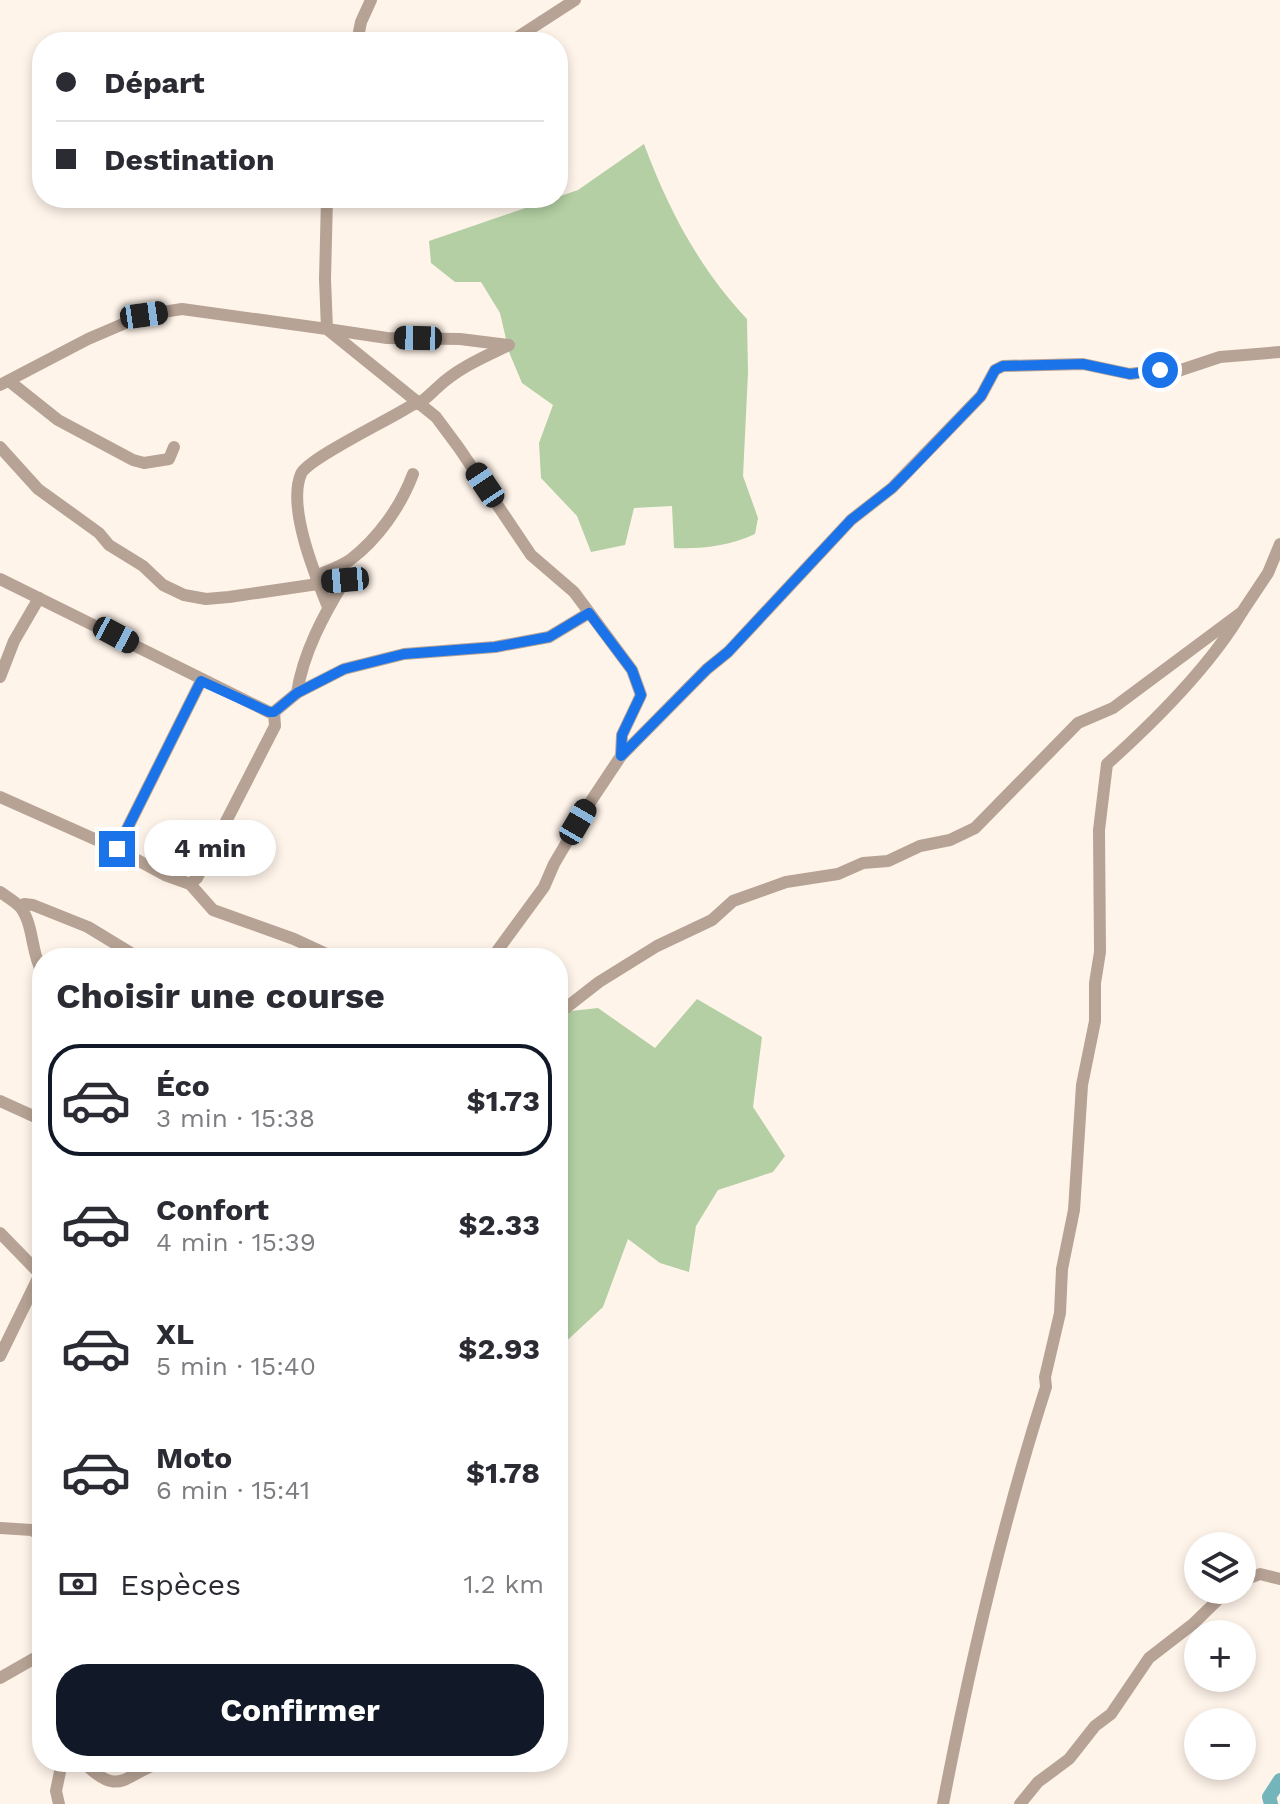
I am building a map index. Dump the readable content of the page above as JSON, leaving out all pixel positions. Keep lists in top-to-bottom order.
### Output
{
  "page": {
    "banner": ["Départ", "Destination"],
    "bubble": "4 min",
    "heading": "Choisir une course",
    "list": [
      {
        "name": "Éco",
        "note": "3 min · 15:38",
        "value": "$1.73"
      },
      {
        "name": "Confort",
        "note": "4 min · 15:39",
        "value": "$2.33"
      },
      {
        "name": "XL",
        "note": "5 min · 15:40",
        "value": "$2.93"
      },
      {
        "name": "Moto",
        "note": "6 min · 15:41",
        "value": "$1.78"
      }
    ],
    "map_buttons": ["+", "−"],
    "pay": ["Espèces", "1.2 km"],
    "buttons": "Confirmer"
  }
}
